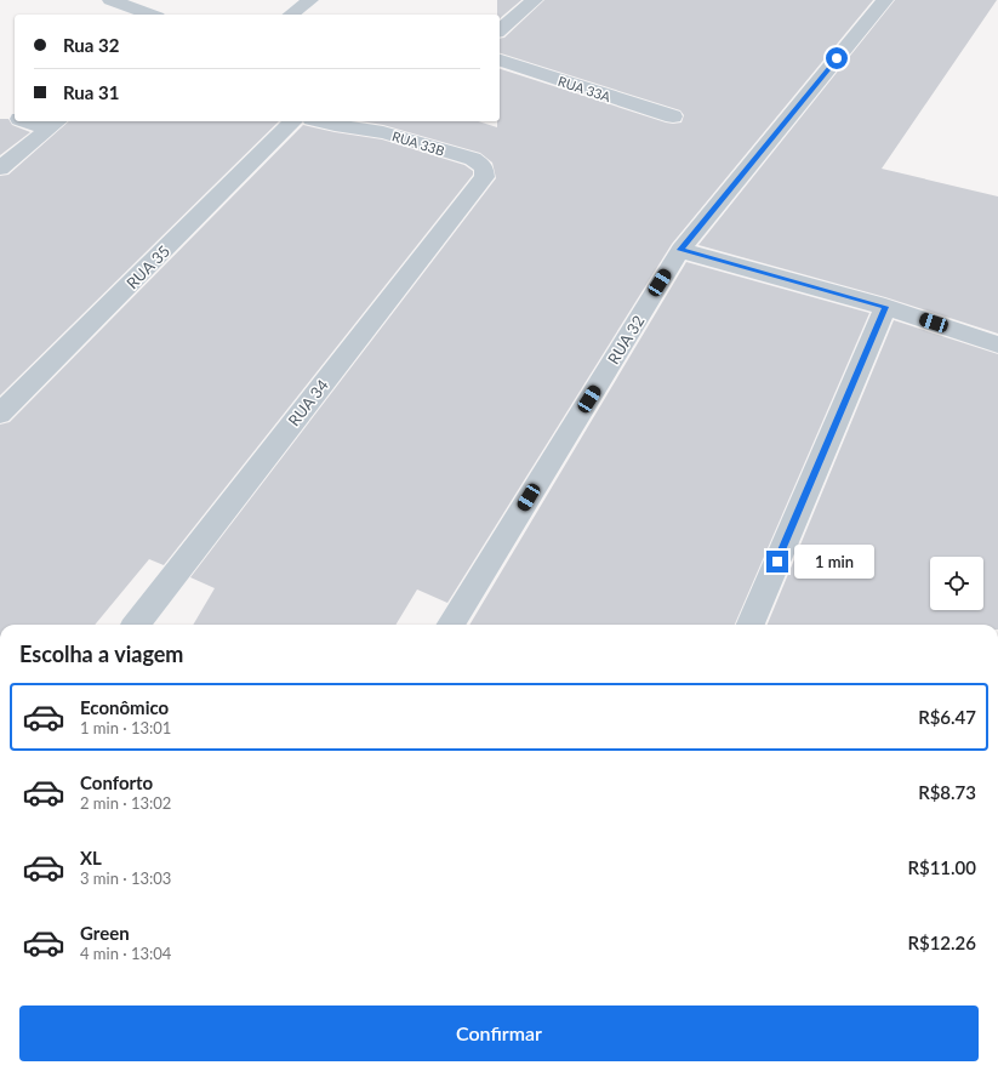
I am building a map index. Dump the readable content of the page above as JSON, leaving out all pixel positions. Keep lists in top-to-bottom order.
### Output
{
  "streets": {
    "street": [
      "RUA 33A",
      "RUA 33B",
      "RUA 35",
      "RUA 32",
      "RUA 34"
    ]
  },
  "crossings": [
    ["RUA 33B", "RUA 34"]
  ],
  "page": {
    "banner": ["Rua 32", "Rua 31"],
    "bubble": "1 min",
    "heading": "Escolha a viagem",
    "list": [
      {
        "name": "Econômico",
        "note": "1 min · 13:01",
        "value": "R$6.47"
      },
      {
        "name": "Conforto",
        "note": "2 min · 13:02",
        "value": "R$8.73"
      },
      {
        "name": "XL",
        "note": "3 min · 13:03",
        "value": "R$11.00"
      },
      {
        "name": "Green",
        "note": "4 min · 13:04",
        "value": "R$12.26"
      }
    ],
    "buttons": "Confirmar"
  }
}
